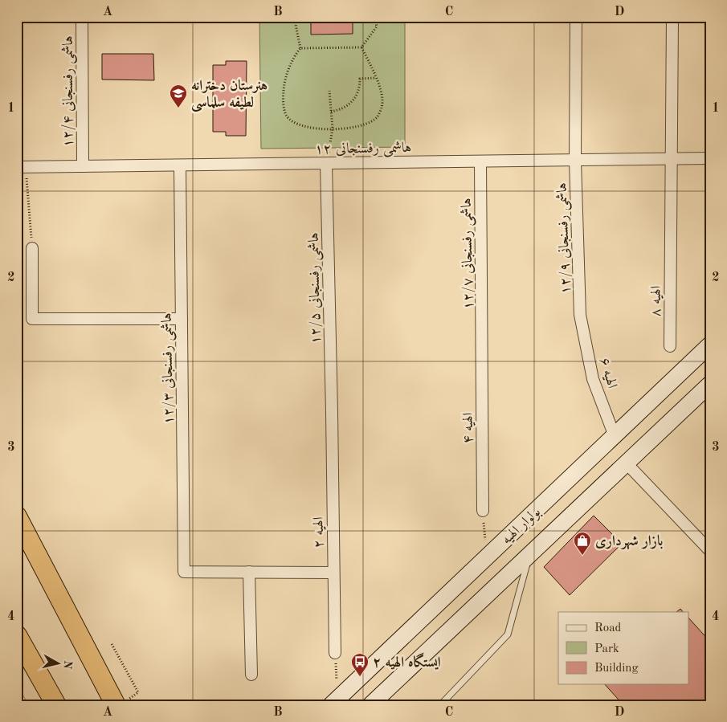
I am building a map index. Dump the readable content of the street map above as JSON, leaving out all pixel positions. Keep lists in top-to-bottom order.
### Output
{
  "streets": {
    "main road": ["بولوار الهیه"],
    "street": [
      "هاشمی رفسنجانی ۱۲/۴",
      "هاشمی رفسنجانی ۱۲",
      "هاشمی رفسنجانی ۱۲/۹",
      "هاشمی رفسنجانی ۱۲/۷",
      "هاشمی رفسنجانی ۱۲/۵",
      "الهیه ۸",
      "هاشمی رفسنجانی ۱۲/۳",
      "الهیه ۶",
      "الهیه ۴",
      "الهیه ۲"
    ]
  },
  "crossings": [
    ["هاشمی رفسنجانی ۱۲/۴", "هاشمی رفسنجانی ۱۲"],
    ["هاشمی رفسنجانی ۱۲", "هاشمی رفسنجانی ۱۲/۹"],
    ["هاشمی رفسنجانی ۱۲", "هاشمی رفسنجانی ۱۲/۷"],
    ["هاشمی رفسنجانی ۱۲", "هاشمی رفسنجانی ۱۲/۵"],
    ["هاشمی رفسنجانی ۱۲", "الهیه ۸"],
    ["هاشمی رفسنجانی ۱۲", "هاشمی رفسنجانی ۱۲/۳"],
    ["هاشمی رفسنجانی ۱۲/۹", "الهیه ۶"],
    ["هاشمی رفسنجانی ۱۲/۷", "الهیه ۴"],
    ["هاشمی رفسنجانی ۱۲/۵", "الهیه ۲"],
    ["الهیه ۶", "بولوار الهیه"]
  ],
  "places": {
    "school or university": ["هنرستان دخترانه لطیفه سلماسی"],
    "shop": ["بازار شهرداری"],
    "bus stop": ["ایستگاه الهیه ۲"]
  },
  "legend": ["Road", "Park", "Building"],
  "north": "right",
  "grid": {
    "columns": [
      "A",
      "B",
      "C",
      "D"
    ],
    "rows": [
      "1",
      "2",
      "3",
      "4"
    ]
  }
}
